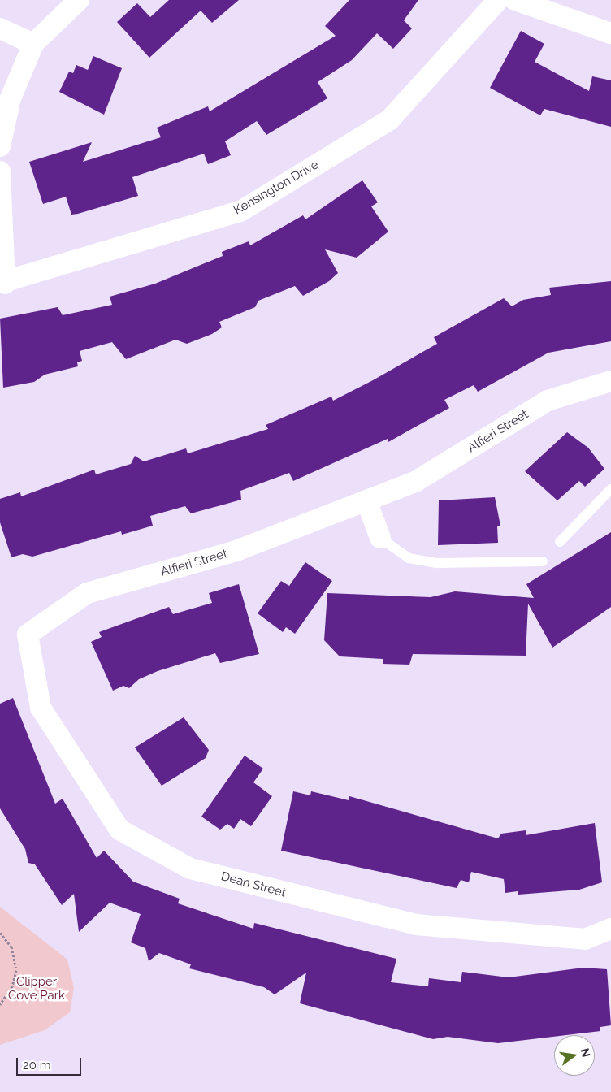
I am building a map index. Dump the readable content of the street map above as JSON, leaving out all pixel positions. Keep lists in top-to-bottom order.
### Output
{
  "streets": {
    "street": ["Kensington Drive", "Alfieri Street", "Dean Street"]
  },
  "crossings": [
    ["Alfieri Street", "Dean Street"]
  ],
  "parks": ["Clipper Cove Park"],
  "scale_bar": "20 m",
  "north": "right"
}
